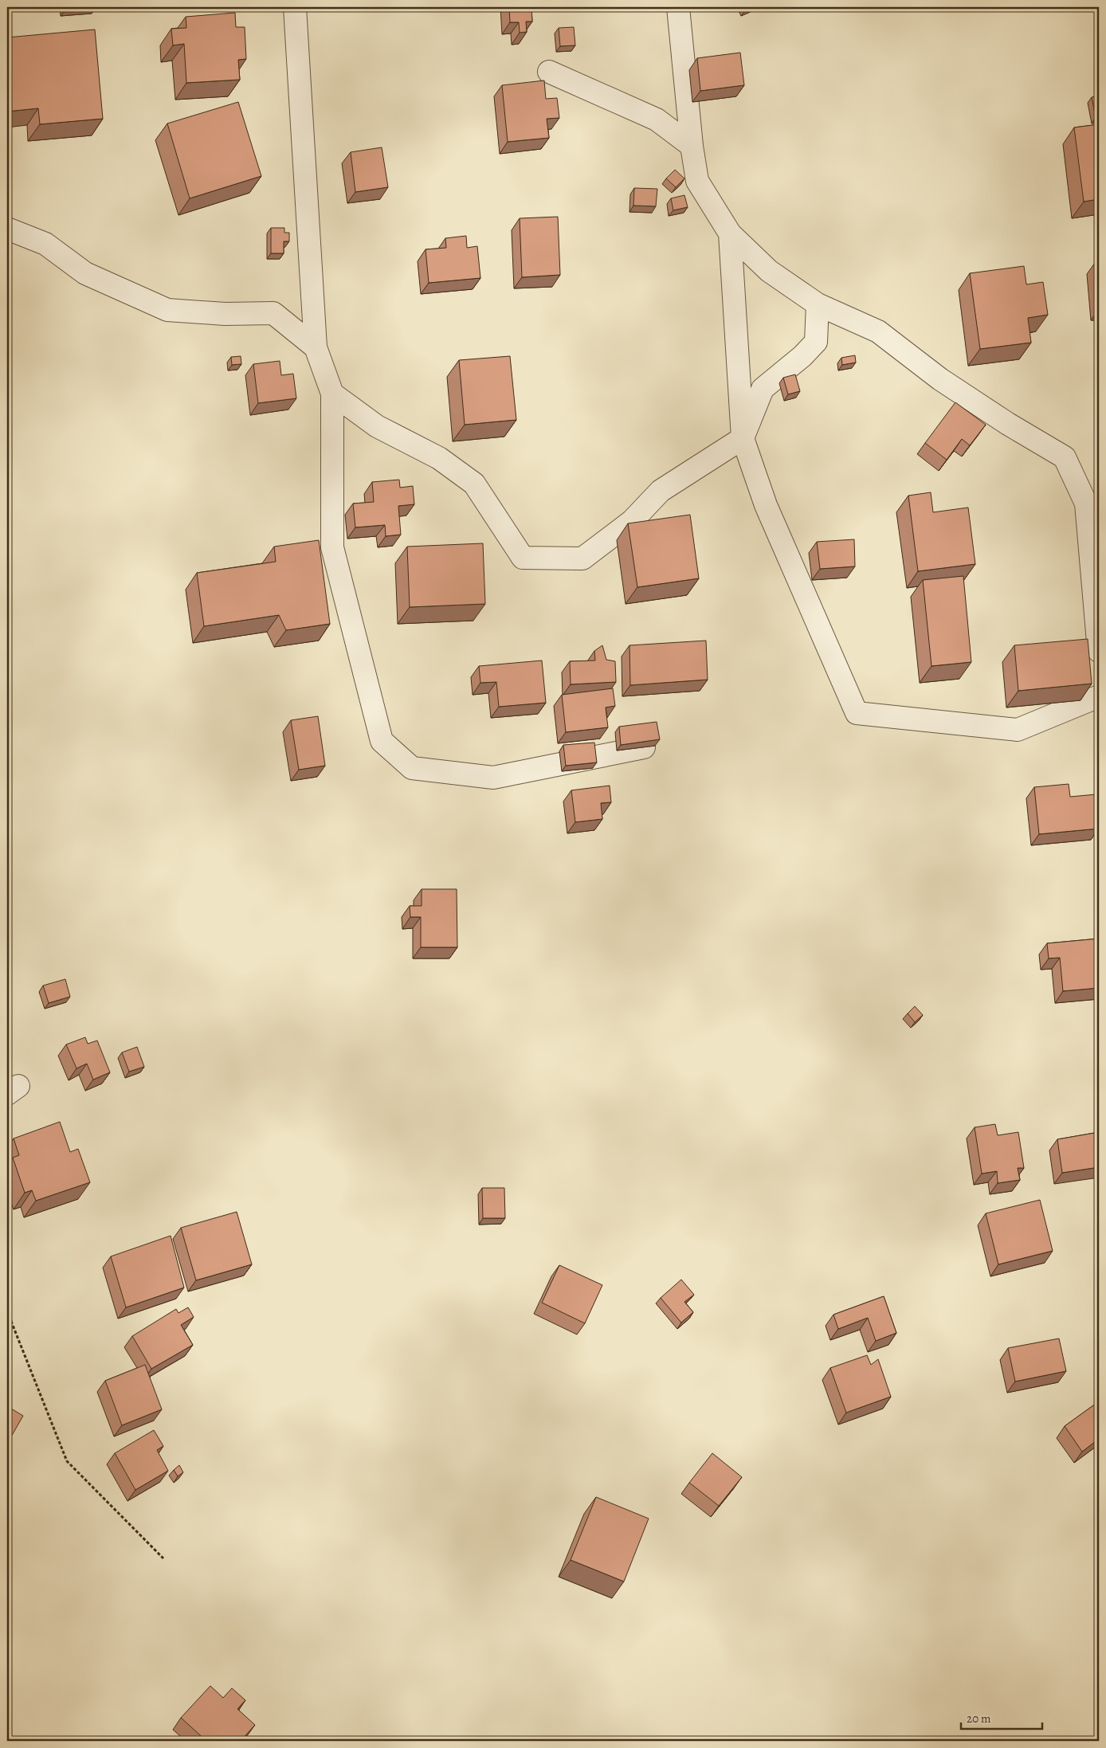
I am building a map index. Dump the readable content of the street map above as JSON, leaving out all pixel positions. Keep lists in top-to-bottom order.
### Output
{
  "scale_bar": "20 m"
}
